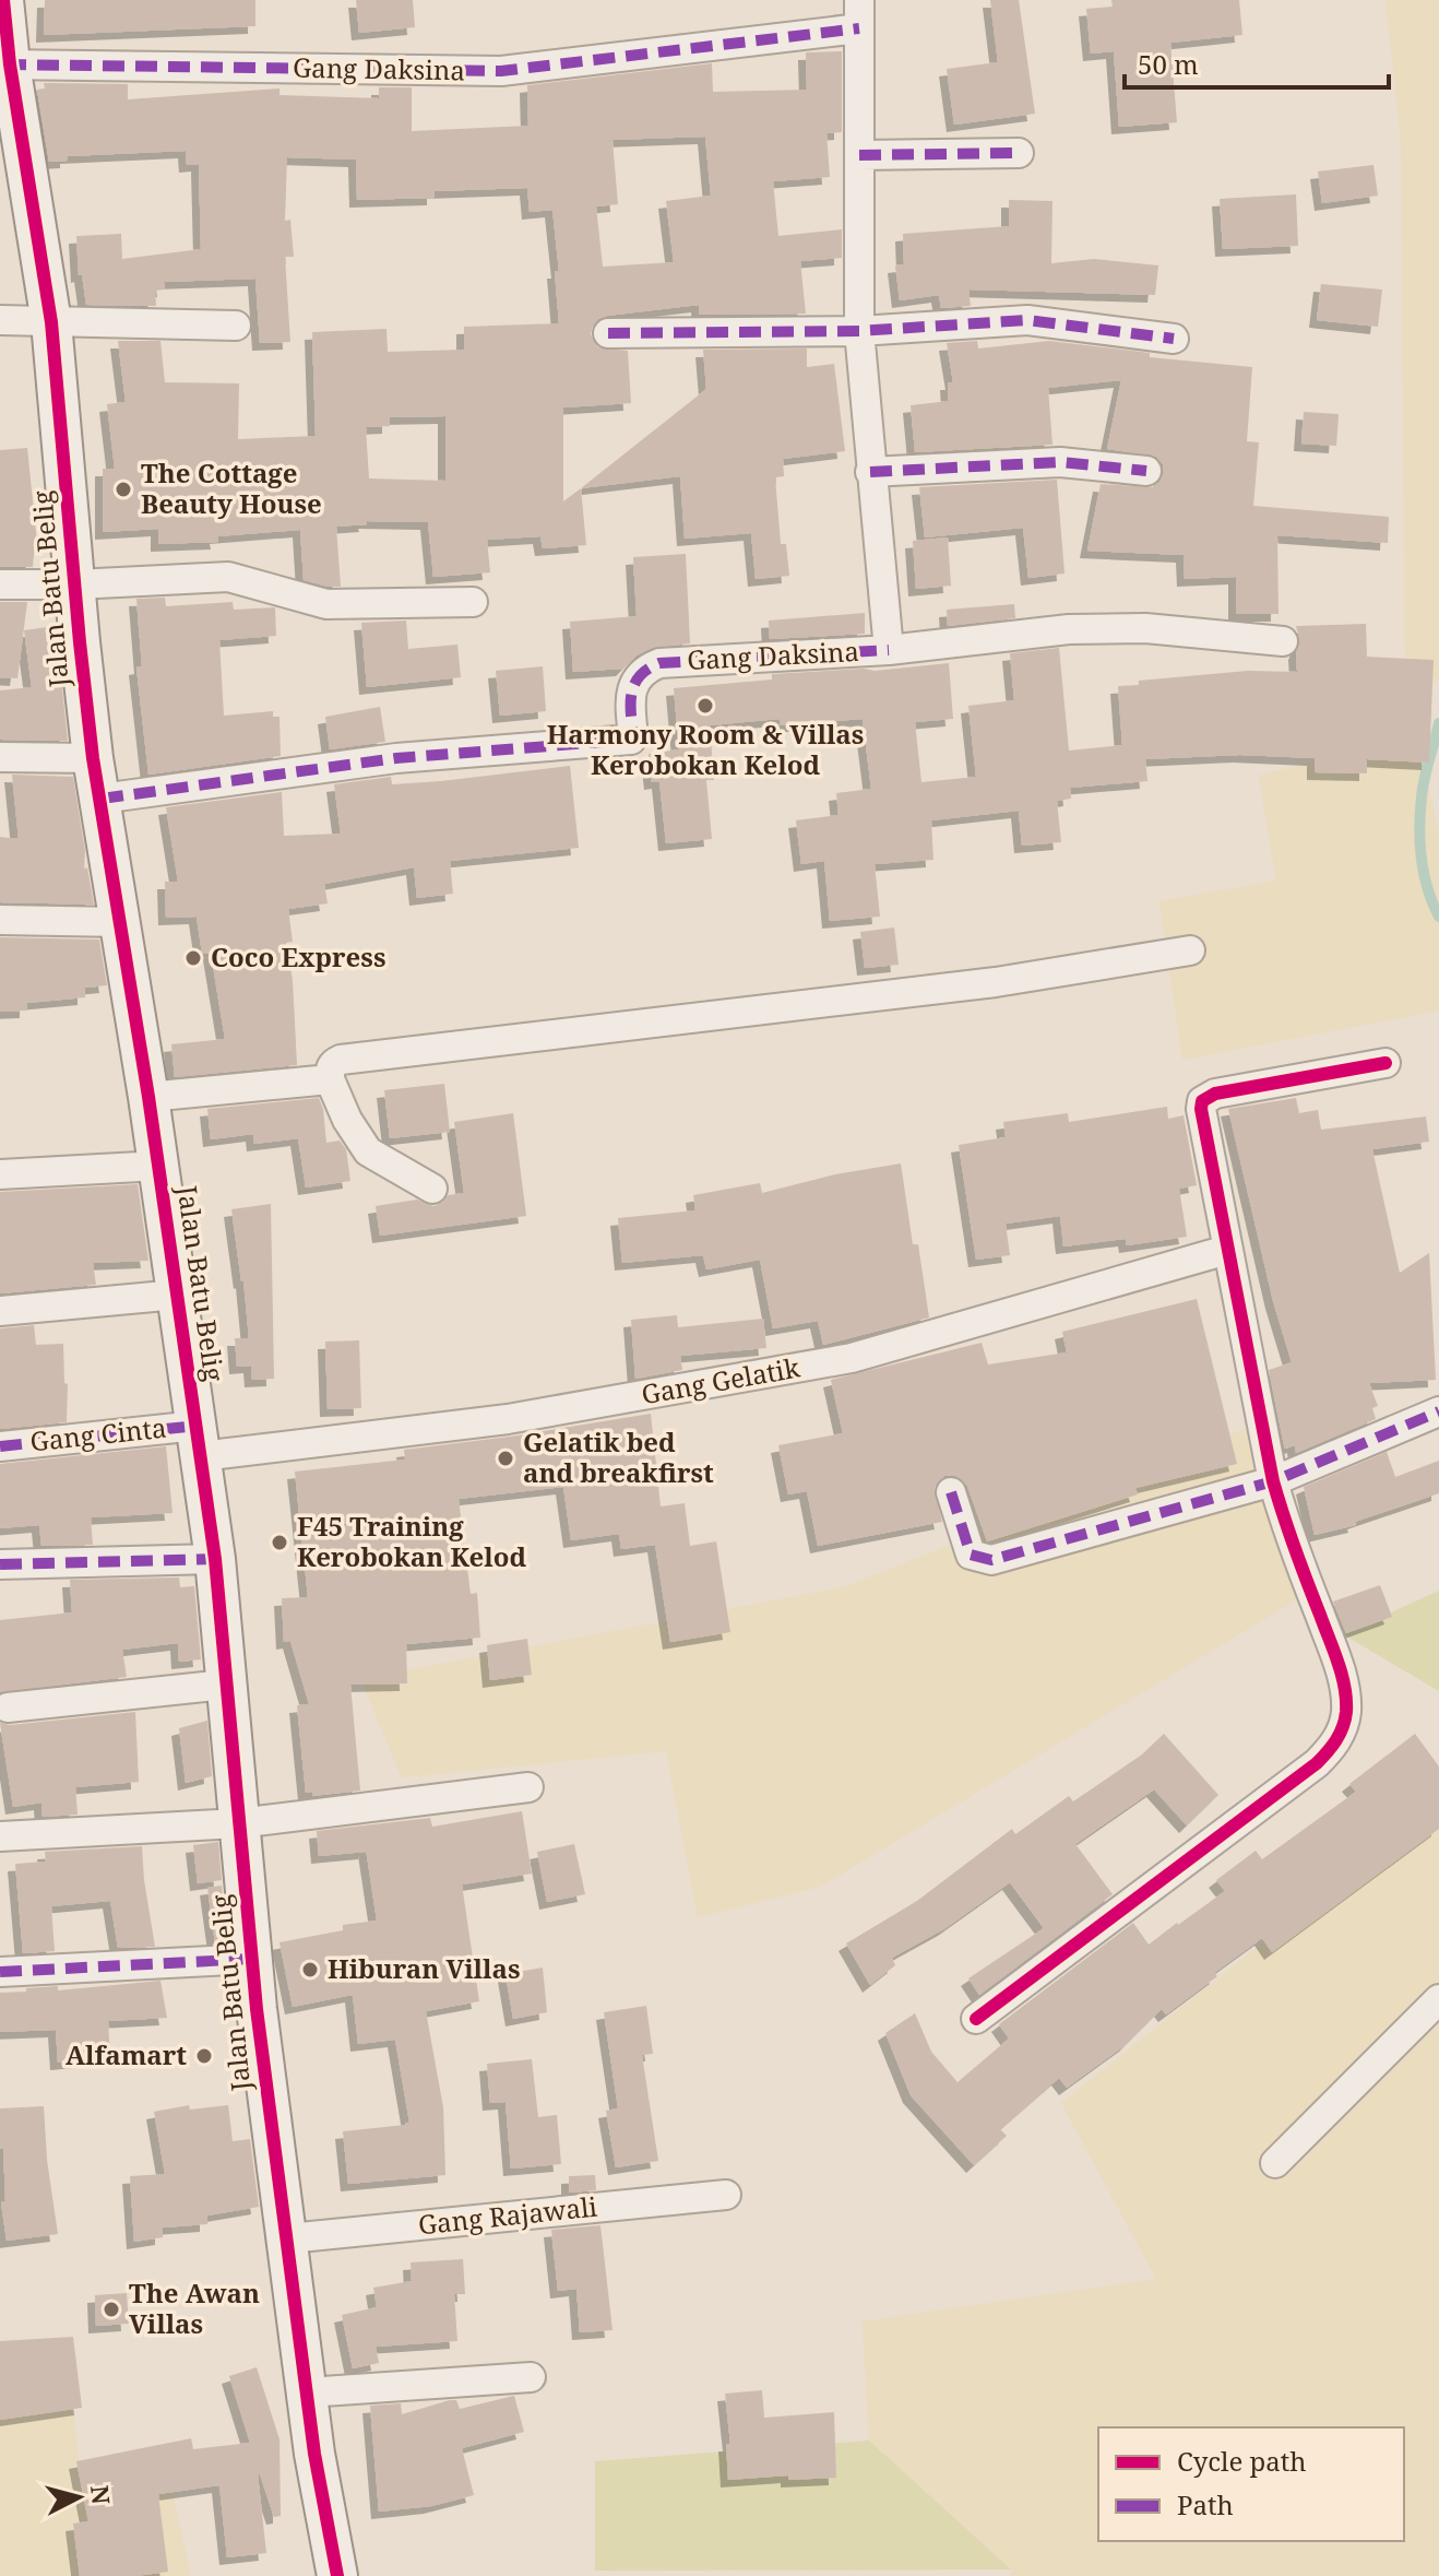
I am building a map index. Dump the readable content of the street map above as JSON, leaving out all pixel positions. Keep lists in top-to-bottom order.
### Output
{
  "streets": {
    "street": [
      "Gang Daksina",
      "Jalan Batu Belig",
      "Gang Gelatik",
      "Gang Cinta",
      "Gang Rajawali"
    ]
  },
  "crossings": [
    ["Gang Daksina", "Jalan Batu Belig"],
    ["Jalan Batu Belig", "Gang Gelatik"],
    ["Jalan Batu Belig", "Gang Cinta"],
    ["Jalan Batu Belig", "Gang Rajawali"],
    ["Gang Gelatik", "Gang Cinta"]
  ],
  "places": [
    "The Cottage Beauty House",
    "Harmony Room & Villas Kerobokan Kelod",
    "Coco Express",
    "Gelatik bed and breakfirst",
    "F45 Training Kerobokan Kelod",
    "Hiburan Villas",
    "Alfamart",
    "The Awan Villas"
  ],
  "legend": ["Cycle path", "Path"],
  "scale_bar": "50 m",
  "north": "right"
}
